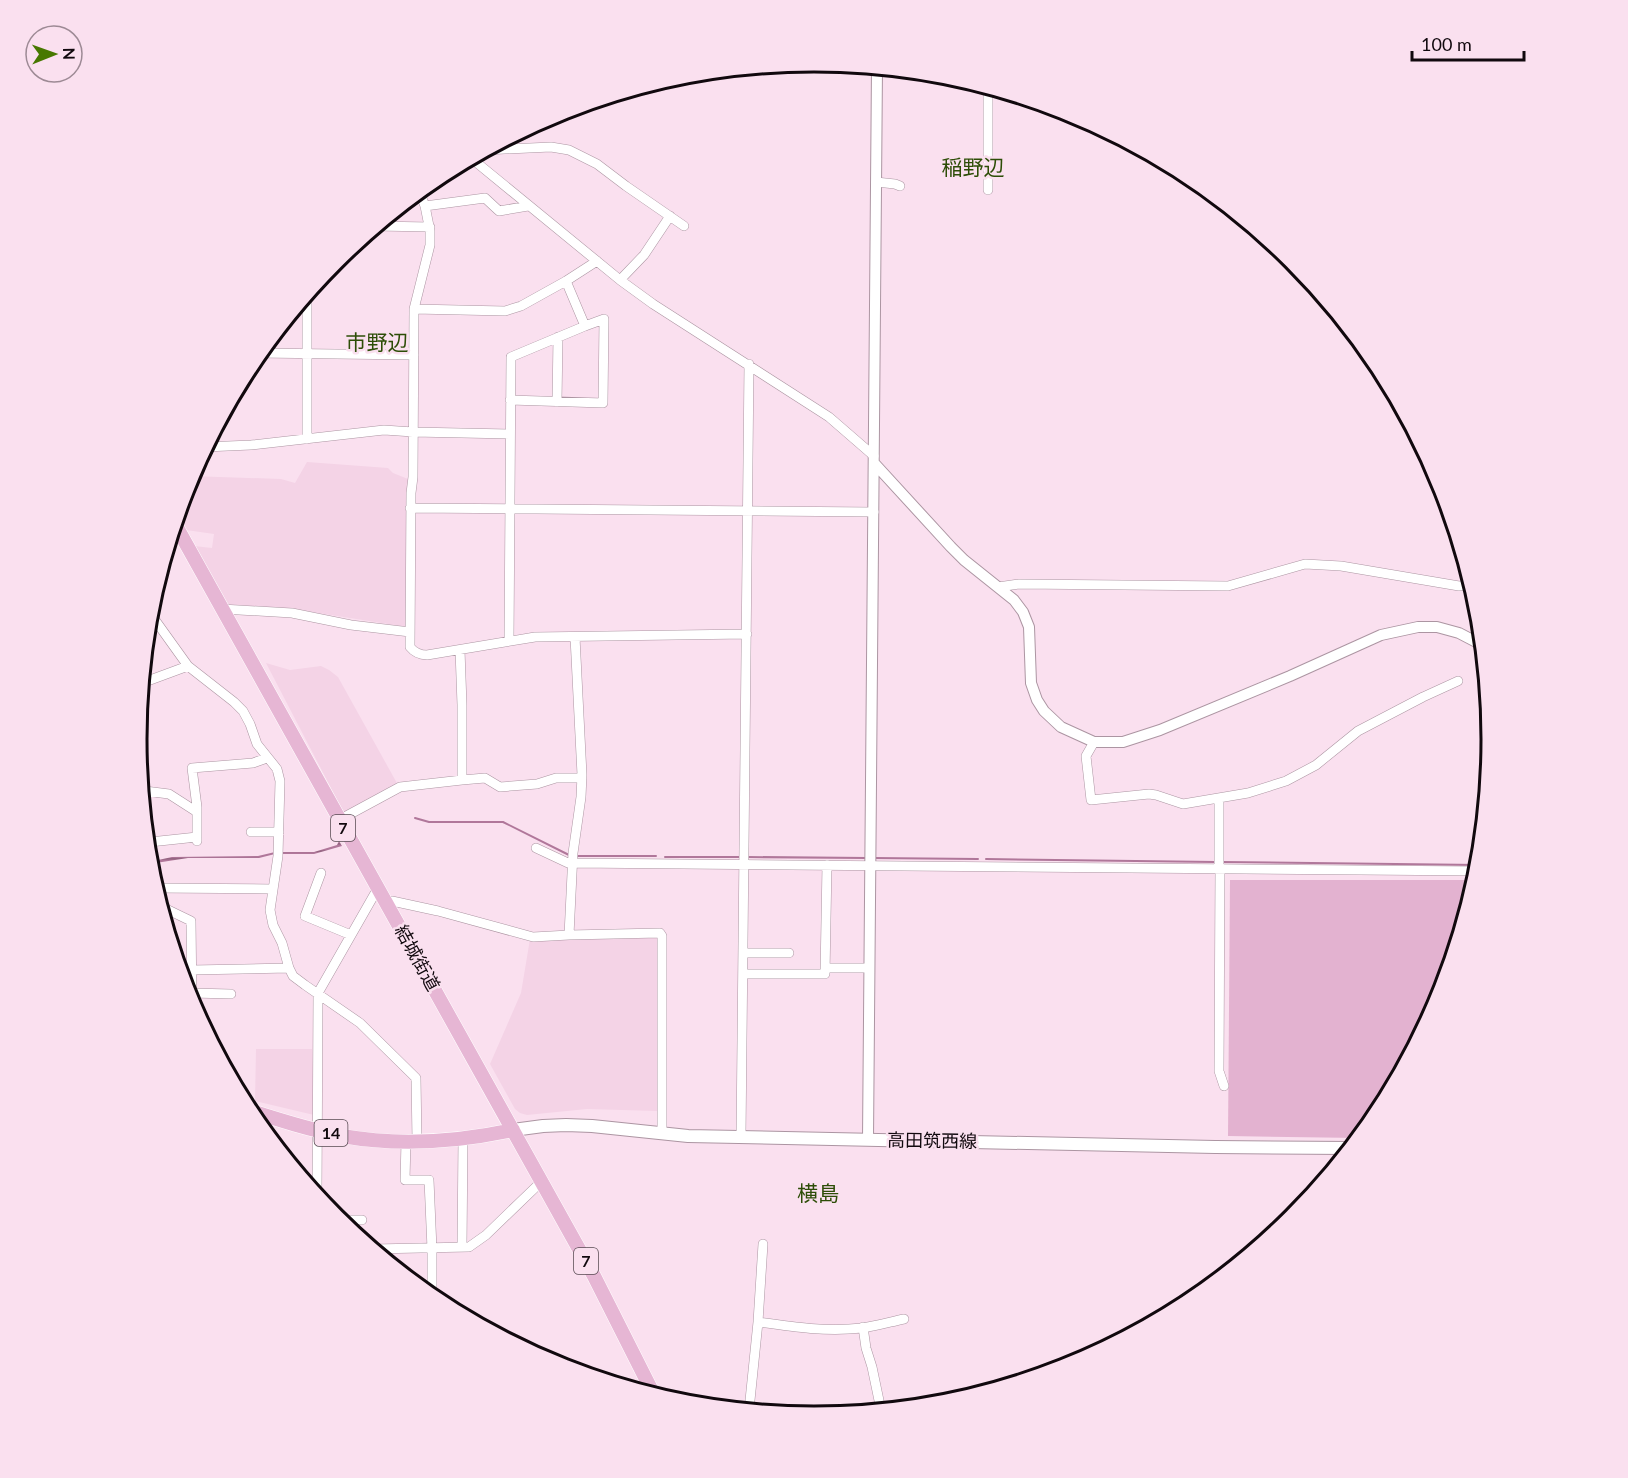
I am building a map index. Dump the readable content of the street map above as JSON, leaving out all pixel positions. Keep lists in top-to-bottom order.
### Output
{
  "streets": {
    "main road": [
      "7",
      "結城街道",
      "14",
      "高田筑西線"
    ]
  },
  "crossings": [
    ["結城街道", "14"],
    ["結城街道", "高田筑西線"],
    ["14", "高田筑西線"]
  ],
  "districts": ["稲野辺", "市野辺", "横島"],
  "scale_bar": "100 m",
  "north": "right"
}
